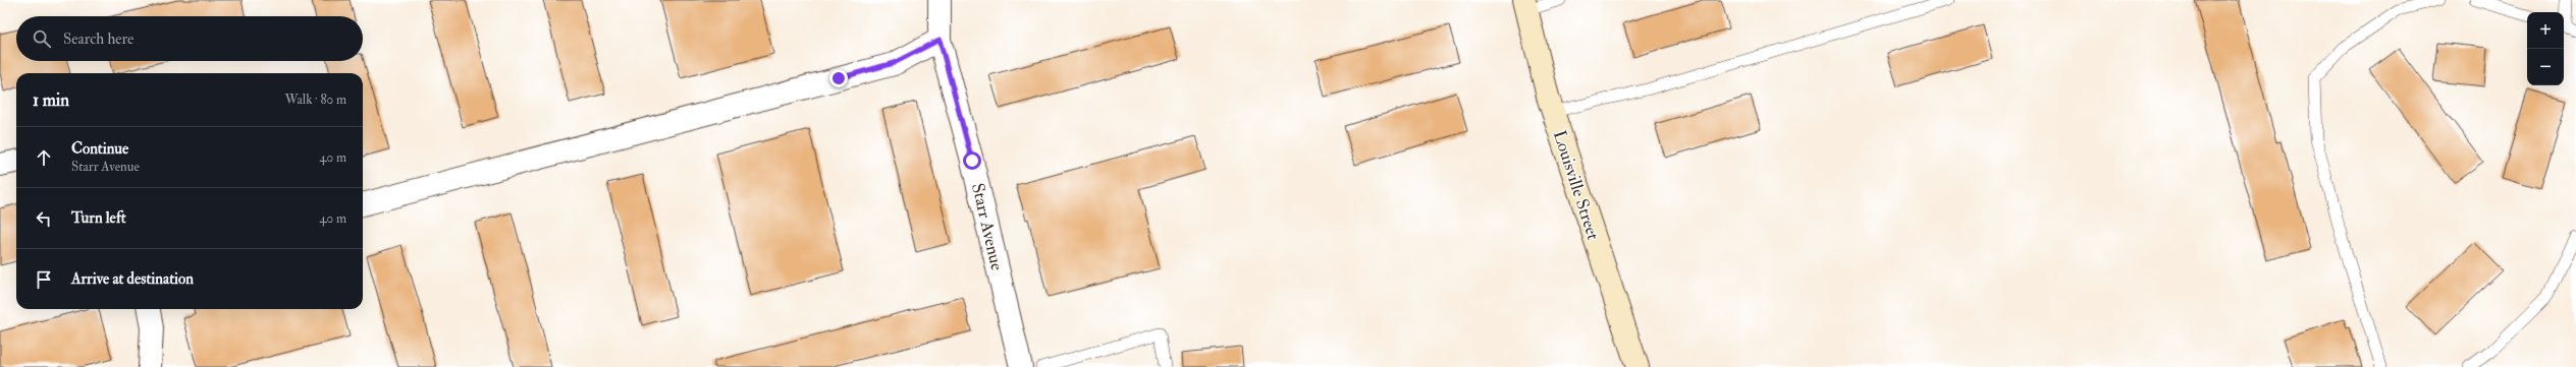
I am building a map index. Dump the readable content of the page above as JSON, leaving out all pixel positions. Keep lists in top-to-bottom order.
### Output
{
  "streets": {
    "main road": ["Louisville Street"],
    "street": ["Starr Avenue"]
  },
  "page": {
    "map_buttons": ["+", "−"],
    "search": "Search here",
    "heading": ["1 min", "Walk · 80 m"],
    "list": [
      ["Continue", "Starr Avenue", "40 m"],
      ["Turn left", "40 m"],
      "Arrive at destination"
    ]
  }
}
